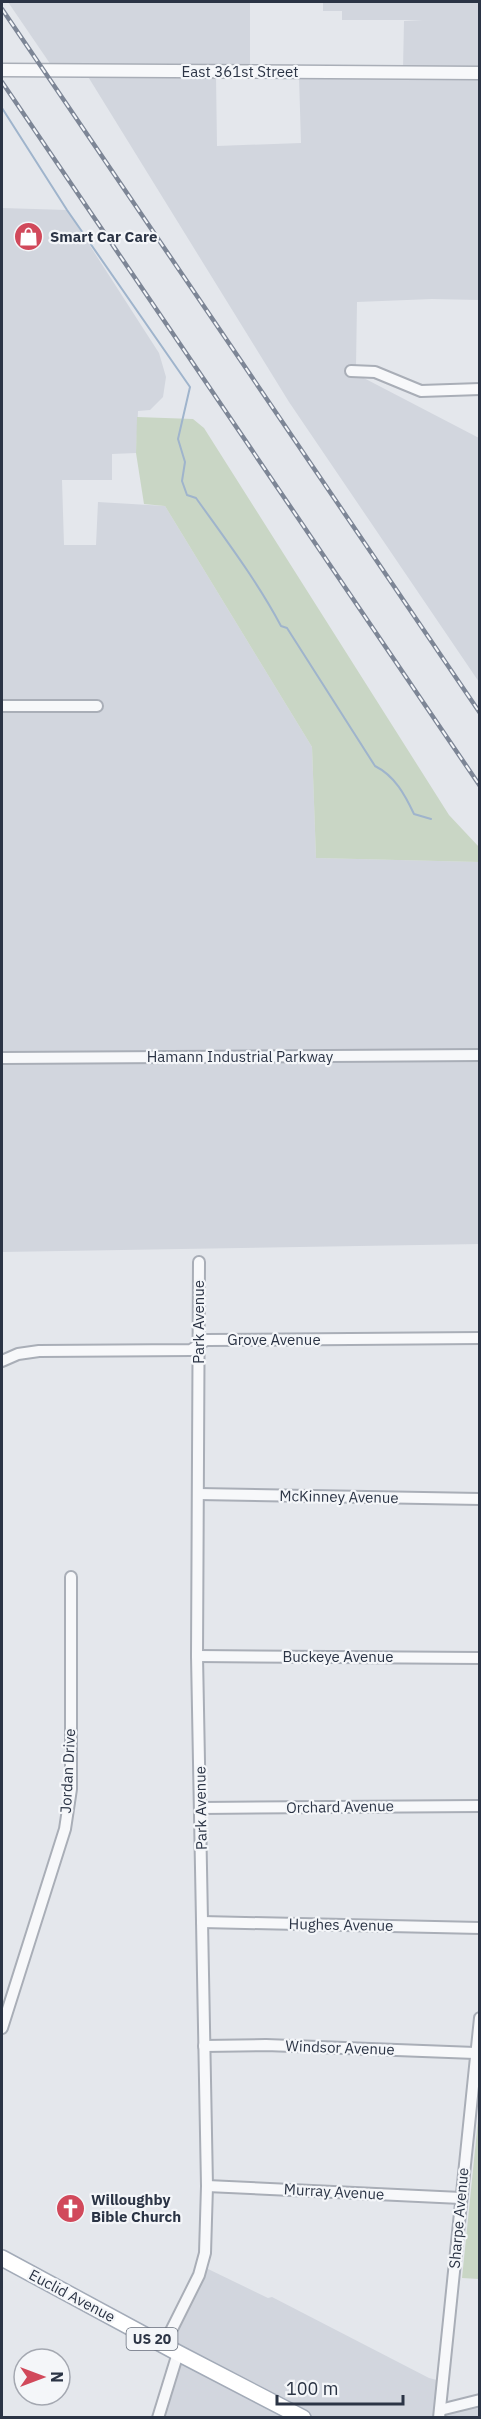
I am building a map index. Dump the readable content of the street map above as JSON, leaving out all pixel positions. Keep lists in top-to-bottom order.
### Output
{
  "streets": {
    "main road": ["Euclid Avenue", "US 20"],
    "street": [
      "East 361st Street",
      "Hamann Industrial Parkway",
      "Park Avenue",
      "Grove Avenue",
      "McKinney Avenue",
      "Buckeye Avenue",
      "Jordan Drive",
      "Orchard Avenue",
      "Hughes Avenue",
      "Windsor Avenue",
      "Murray Avenue",
      "Sharpe Avenue"
    ]
  },
  "crossings": [
    ["Park Avenue", "Grove Avenue"],
    ["Park Avenue", "McKinney Avenue"],
    ["Park Avenue", "Buckeye Avenue"],
    ["Park Avenue", "Orchard Avenue"],
    ["Park Avenue", "Hughes Avenue"],
    ["Park Avenue", "Windsor Avenue"],
    ["Park Avenue", "Murray Avenue"],
    ["Park Avenue", "Euclid Avenue"],
    ["Windsor Avenue", "Sharpe Avenue"],
    ["Murray Avenue", "Sharpe Avenue"]
  ],
  "places": {
    "shop": ["Smart Car Care"],
    "church": ["Willoughby Bible Church"]
  },
  "scale_bar": "100 m",
  "north": "right"
}
